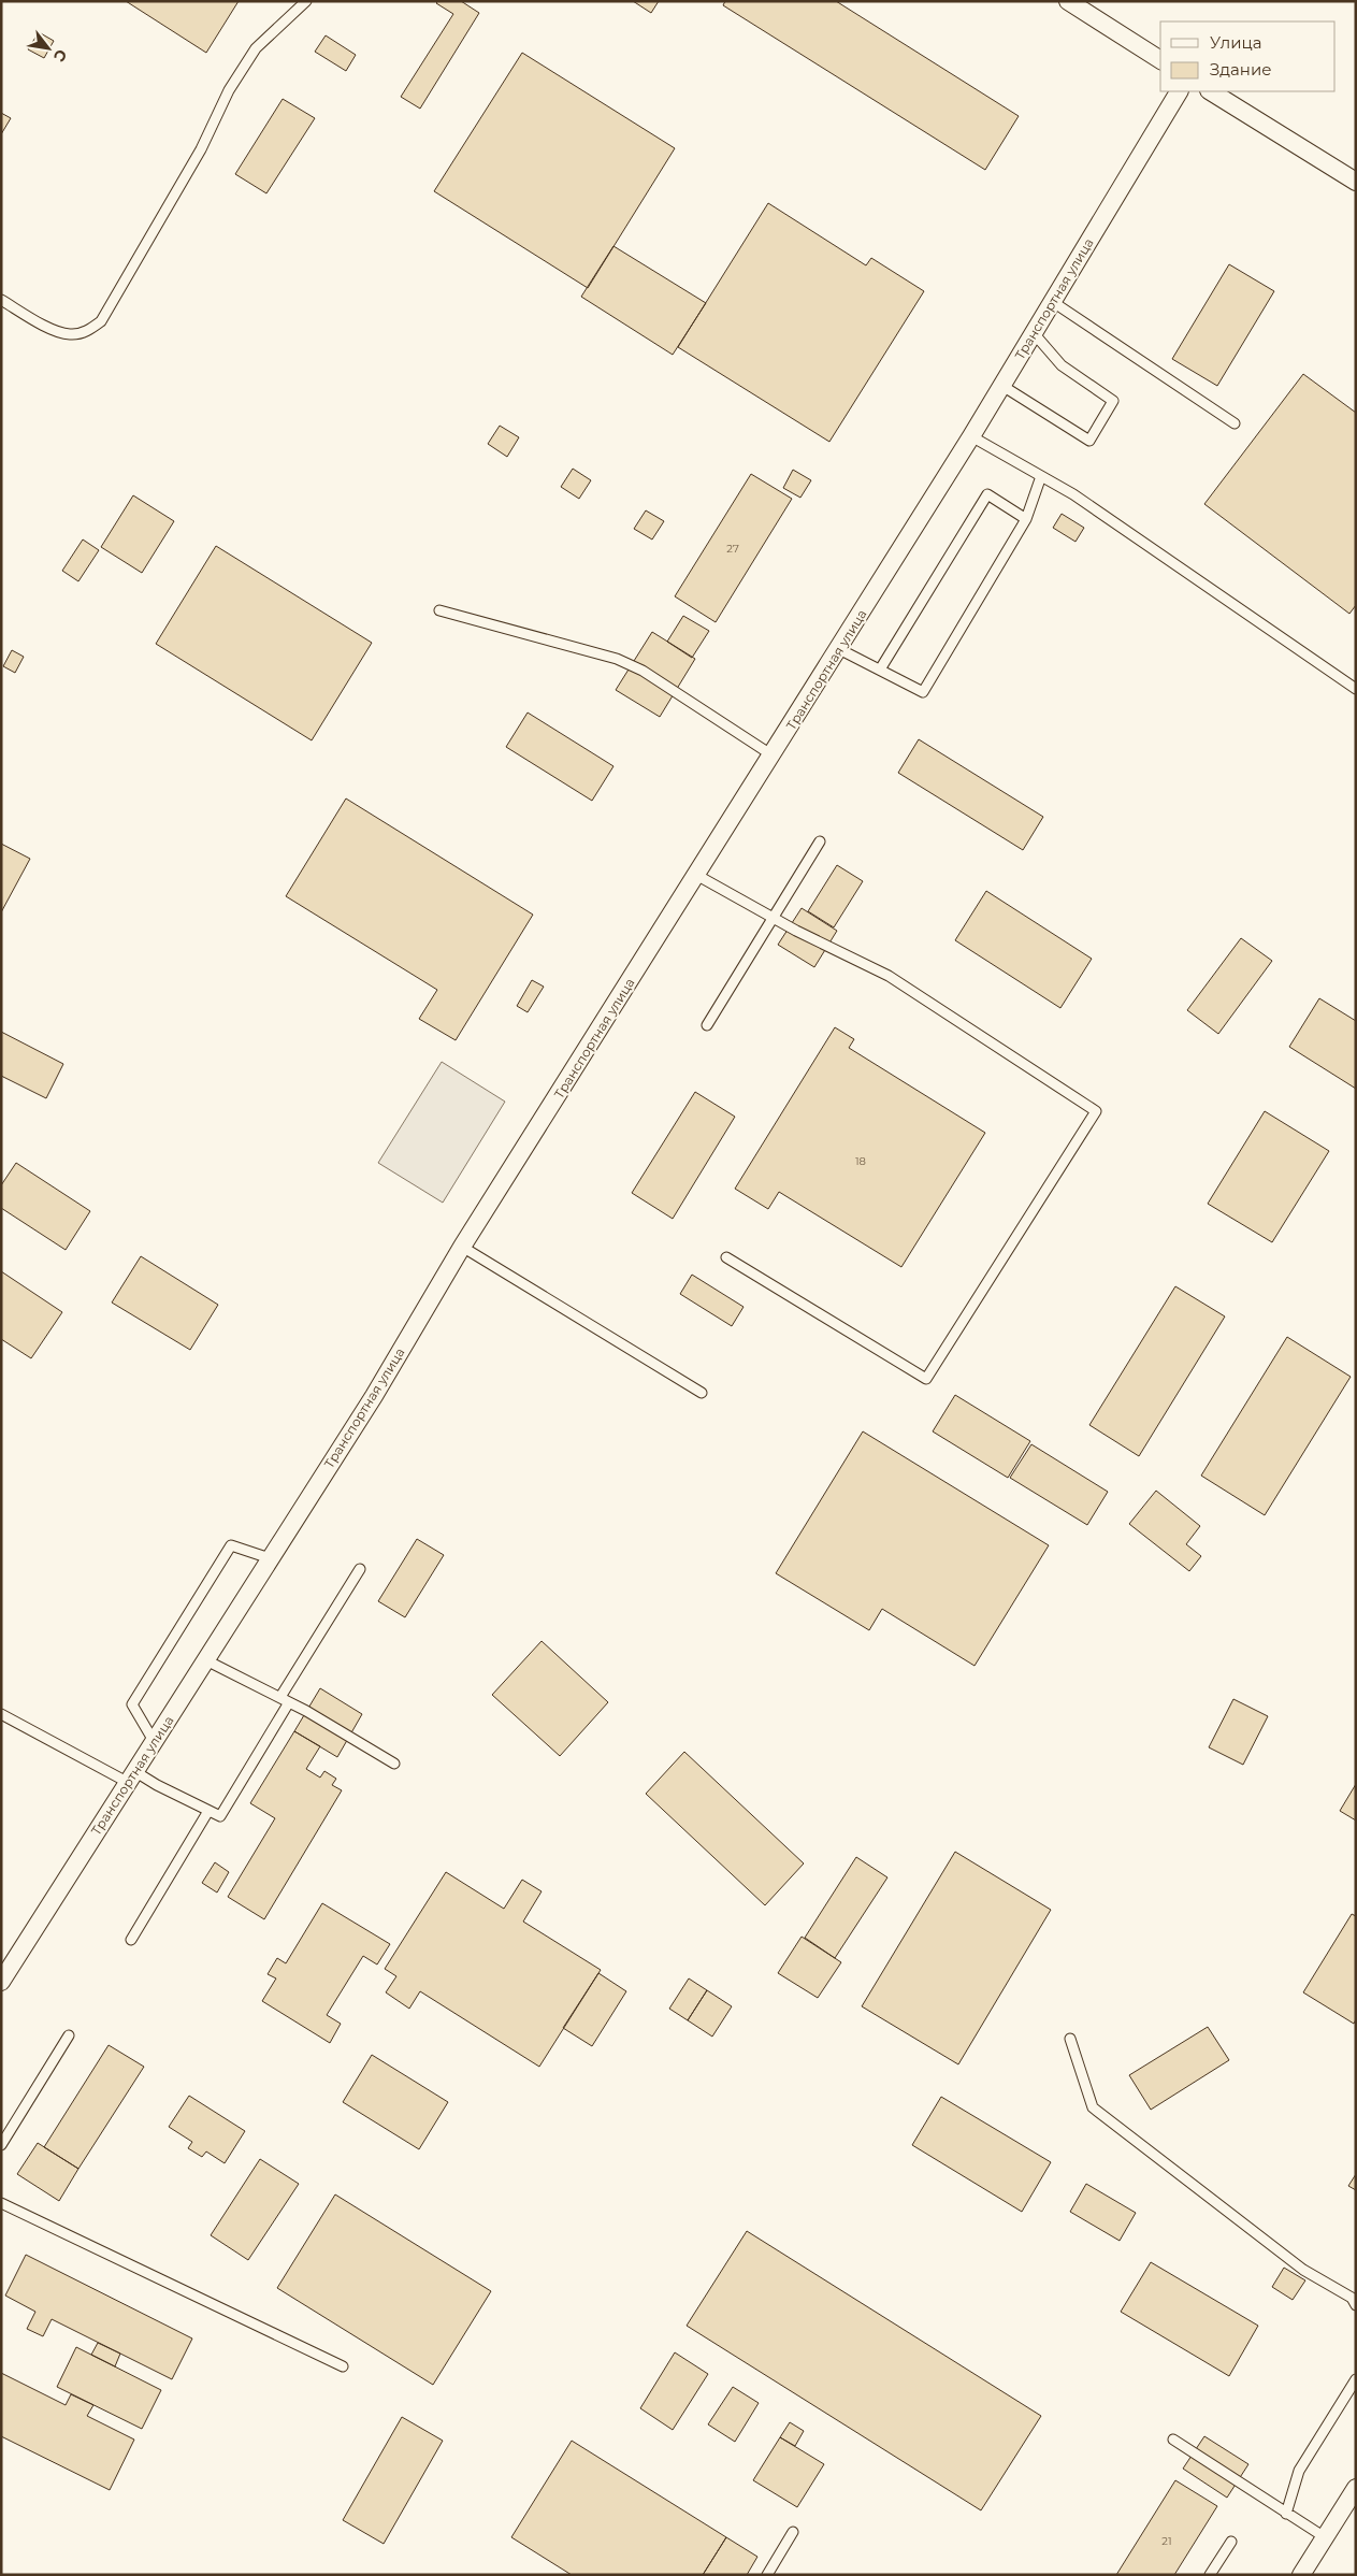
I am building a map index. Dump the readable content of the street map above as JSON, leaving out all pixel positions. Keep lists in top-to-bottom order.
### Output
{
  "streets": {
    "street": ["Транспортная улица"]
  },
  "house_numbers": ["27", "18", "21"],
  "legend": ["Улица", "Здание"],
  "north": "bottom right"
}
